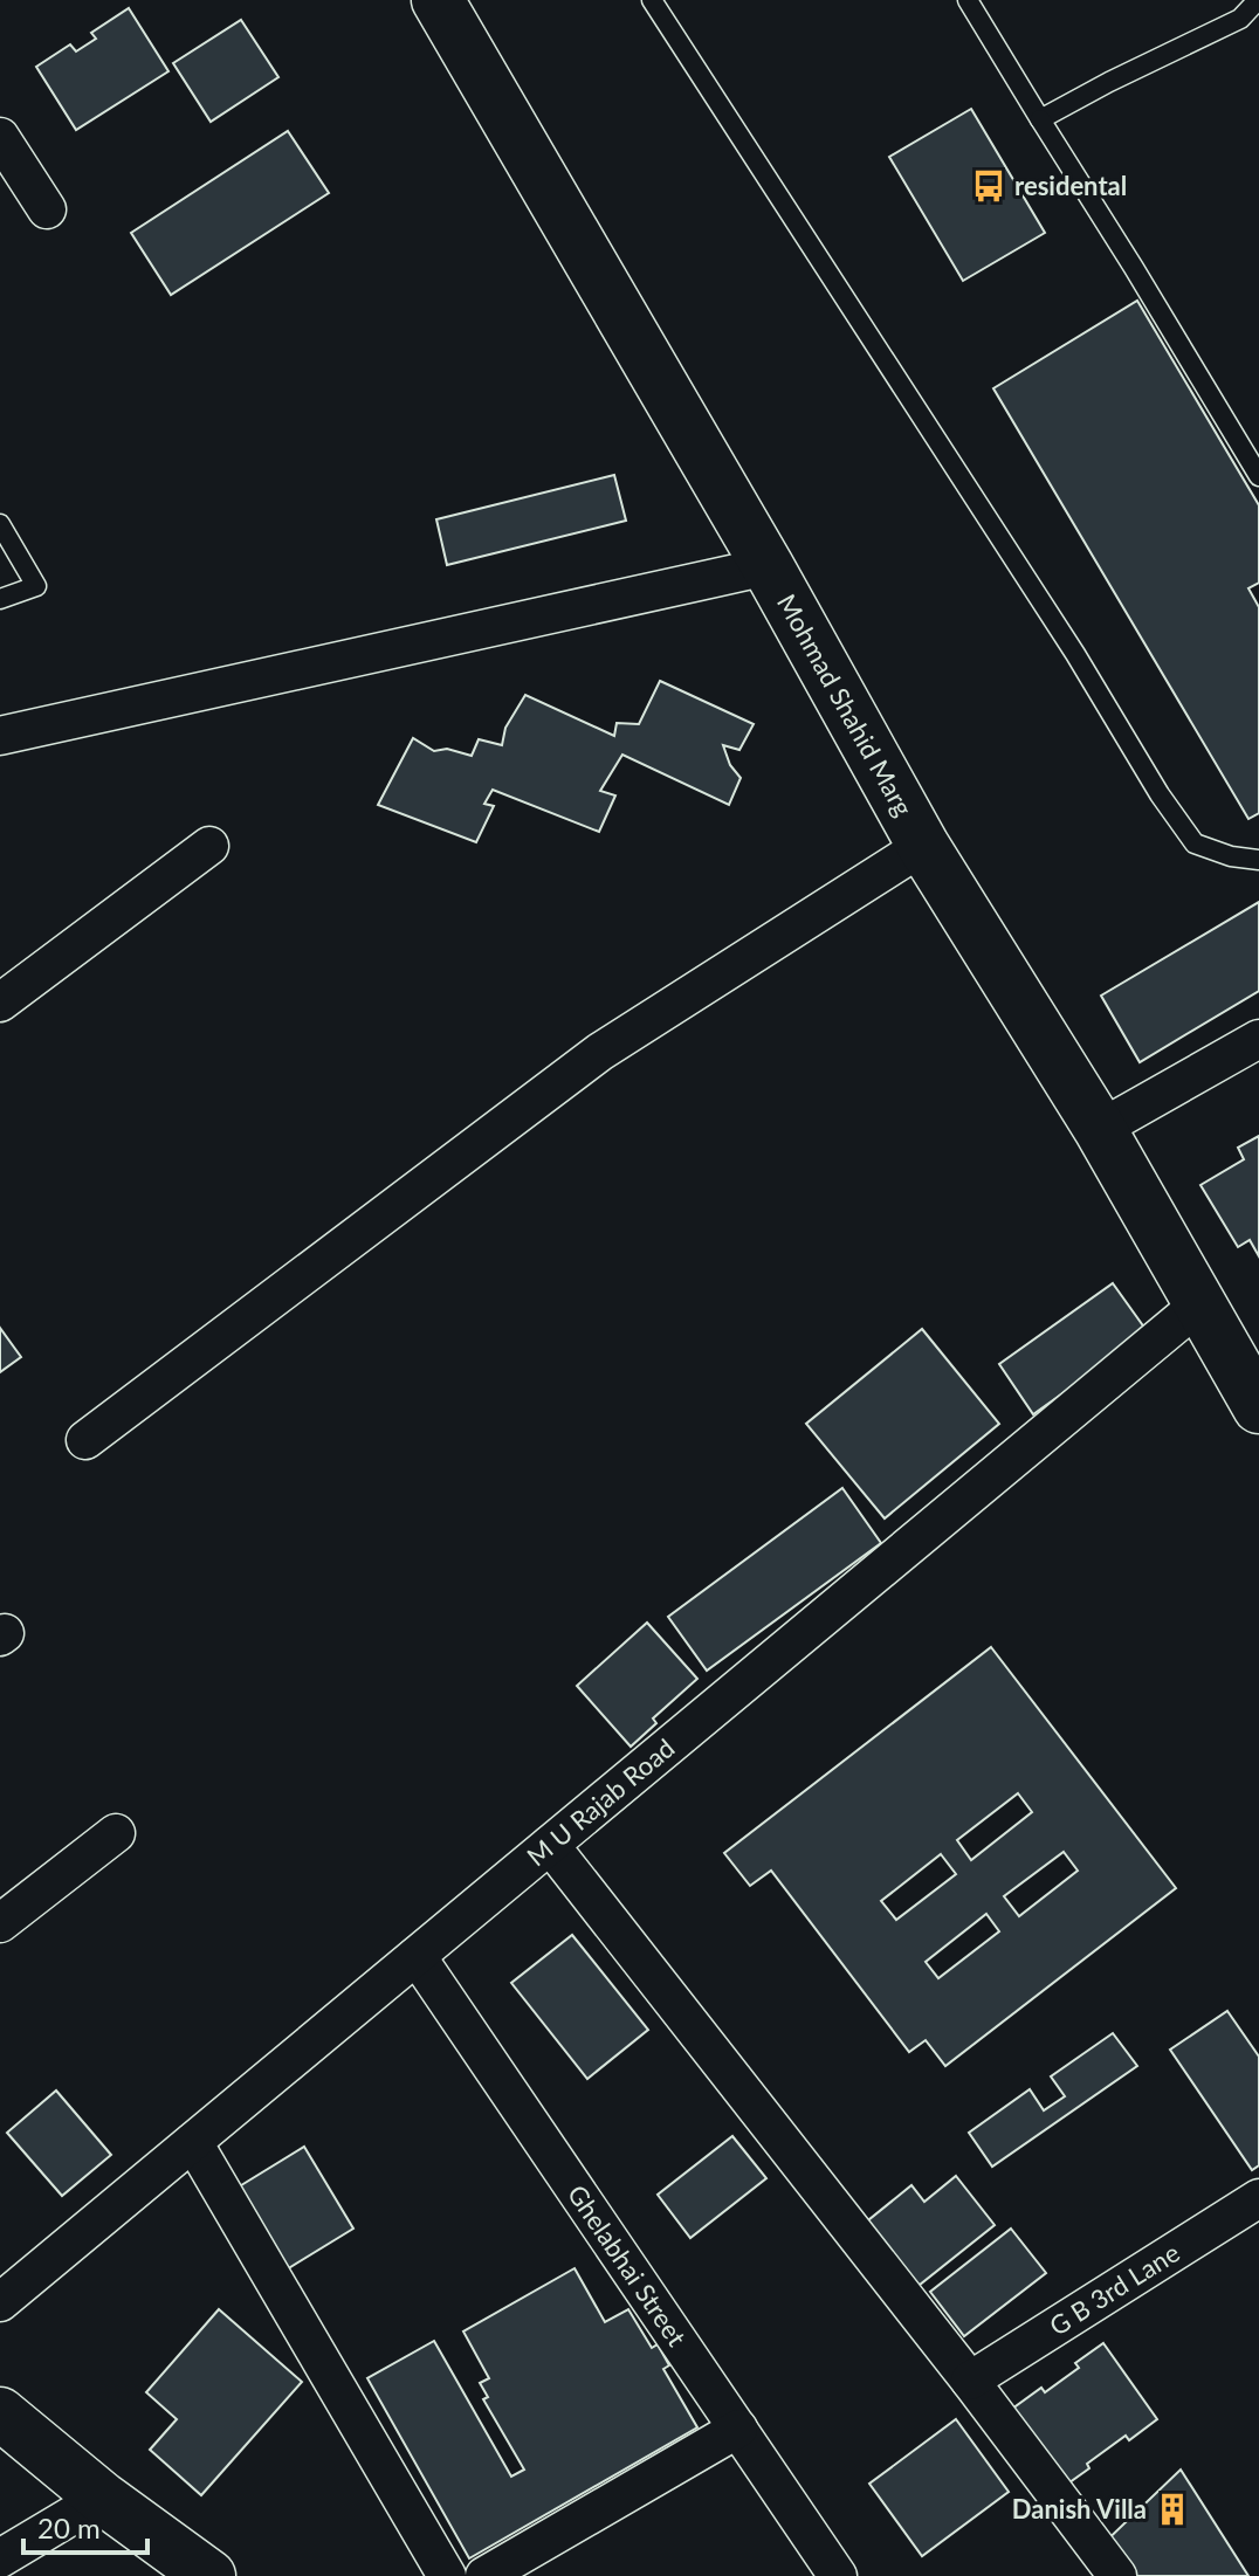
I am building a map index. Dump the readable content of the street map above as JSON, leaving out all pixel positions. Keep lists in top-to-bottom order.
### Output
{
  "streets": {
    "street": [
      "Mohmad Shahid Marg",
      "M U Rajab Road",
      "Ghelabhai Street",
      "G B 3rd Lane"
    ]
  },
  "crossings": [
    ["Mohmad Shahid Marg", "M U Rajab Road"],
    ["M U Rajab Road", "Ghelabhai Street"]
  ],
  "places": {
    "bus stop": ["residental"],
    "building": ["Danish Villa"]
  },
  "scale_bar": "20 m"
}
